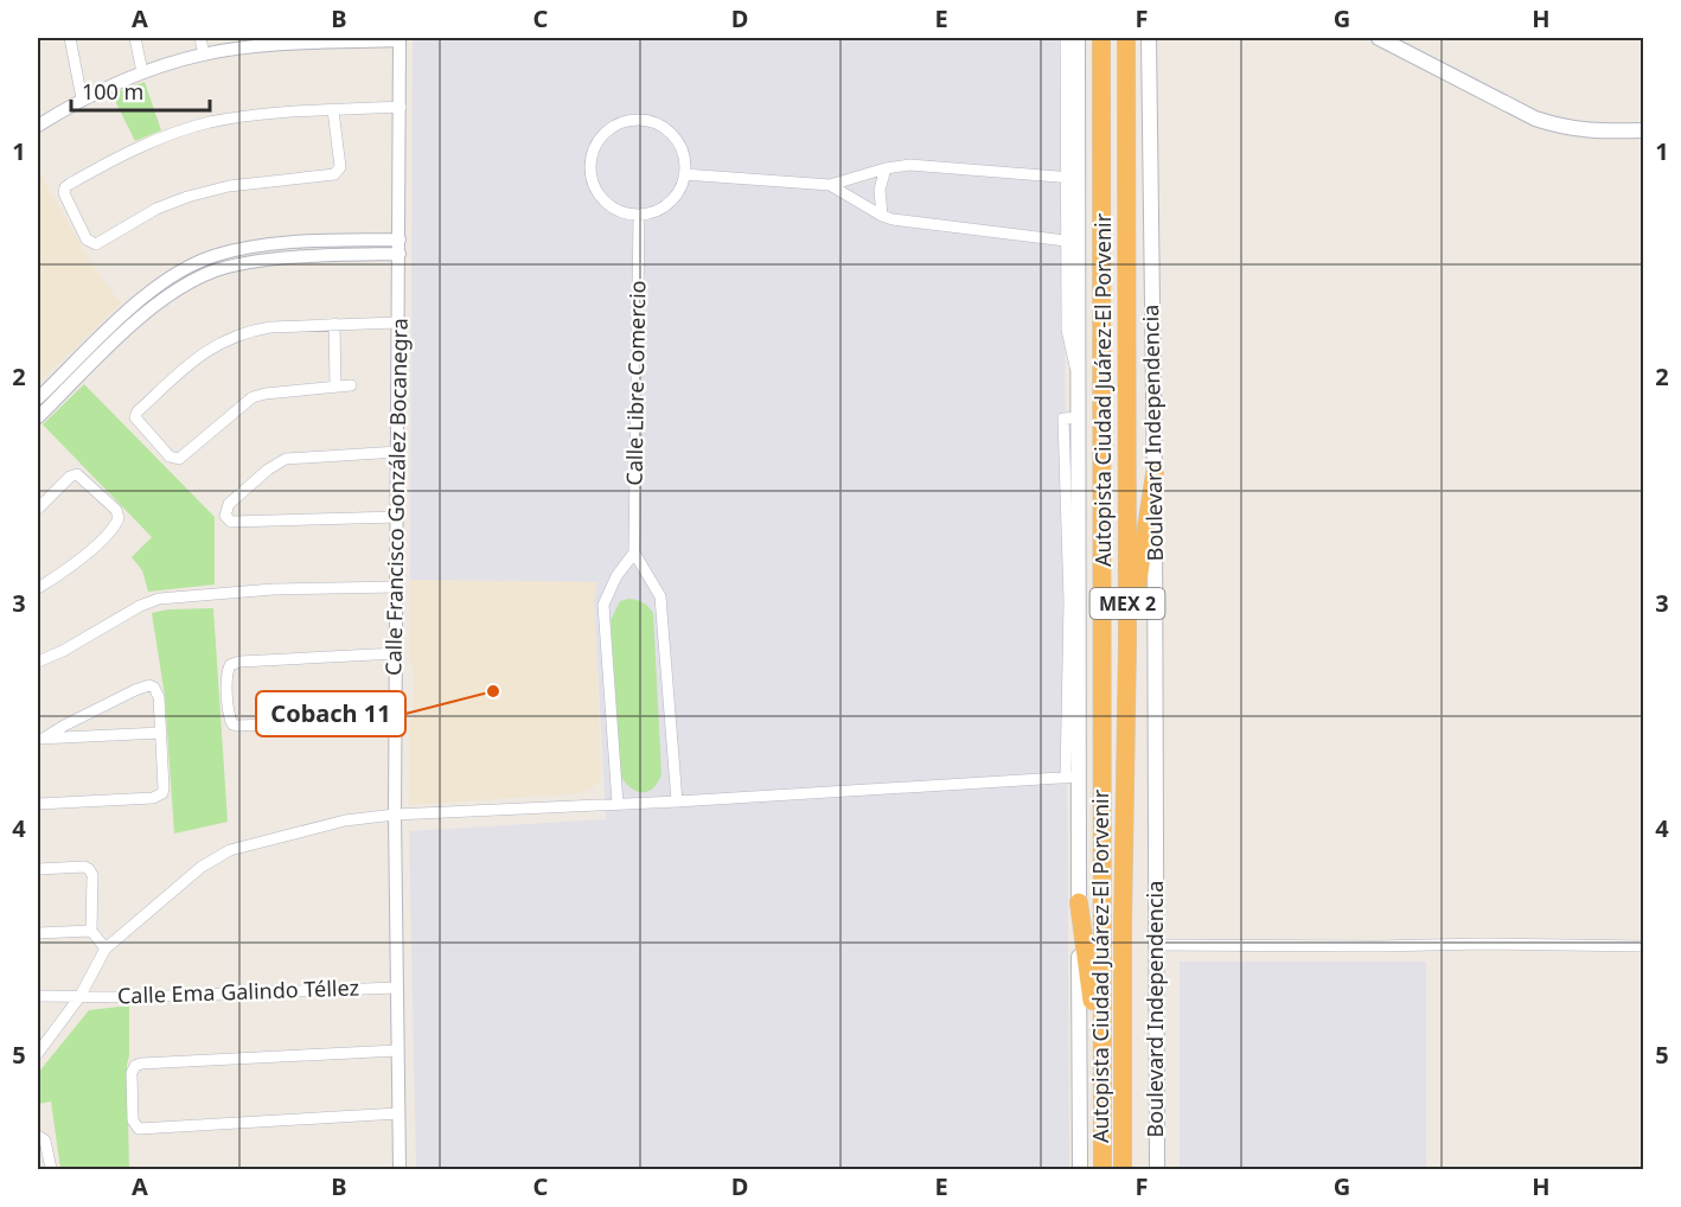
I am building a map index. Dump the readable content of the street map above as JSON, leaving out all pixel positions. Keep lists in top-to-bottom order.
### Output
{
  "streets": {
    "highway": ["Autopista Ciudad Juárez-El Porvenir", "MEX 2"],
    "main road": ["Boulevard Independencia"],
    "street": ["Calle Libre Comercio", "Calle Francisco González Bocanegra", "Calle Ema Galindo Téllez"]
  },
  "crossings": [
    ["Calle Francisco González Bocanegra", "Calle Ema Galindo Téllez"]
  ],
  "places": ["Cobach 11"],
  "scale_bar": "100 m",
  "grid": {
    "columns": [
      "A",
      "B",
      "C",
      "D",
      "E",
      "F",
      "G",
      "H"
    ],
    "rows": [
      "1",
      "2",
      "3",
      "4",
      "5"
    ]
  }
}
